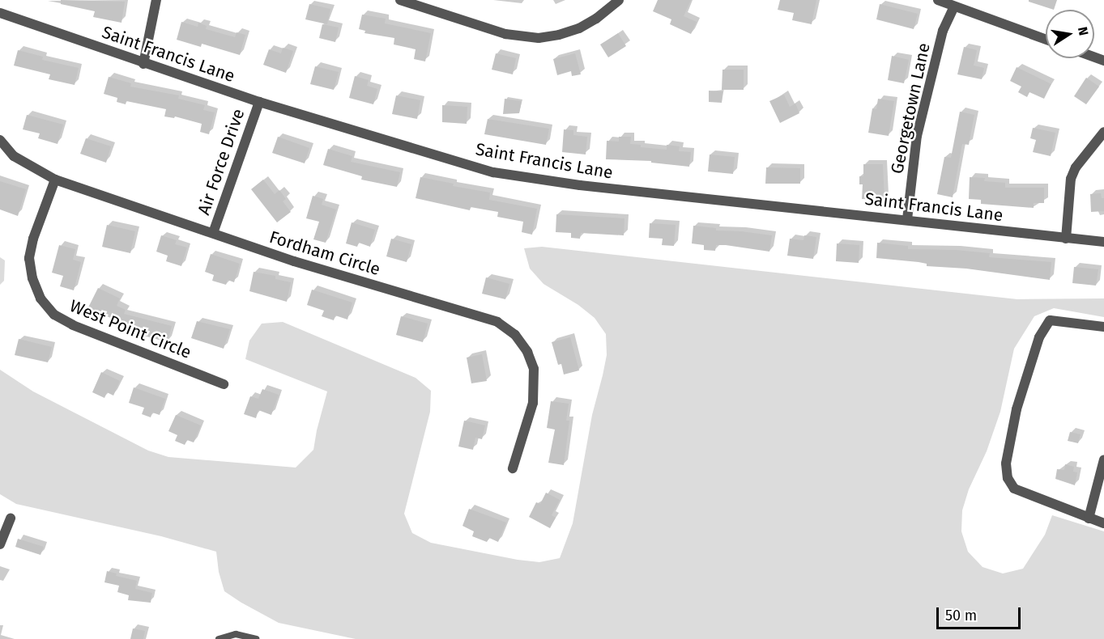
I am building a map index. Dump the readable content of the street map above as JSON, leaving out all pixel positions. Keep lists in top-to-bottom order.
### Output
{
  "streets": {
    "street": [
      "Saint Francis Lane",
      "Georgetown Lane",
      "Air Force Drive",
      "Fordham Circle",
      "West Point Circle"
    ]
  },
  "crossings": [
    ["Saint Francis Lane", "Georgetown Lane"],
    ["Saint Francis Lane", "Air Force Drive"],
    ["Air Force Drive", "Fordham Circle"],
    ["Fordham Circle", "West Point Circle"]
  ],
  "scale_bar": "50 m",
  "north": "right"
}
